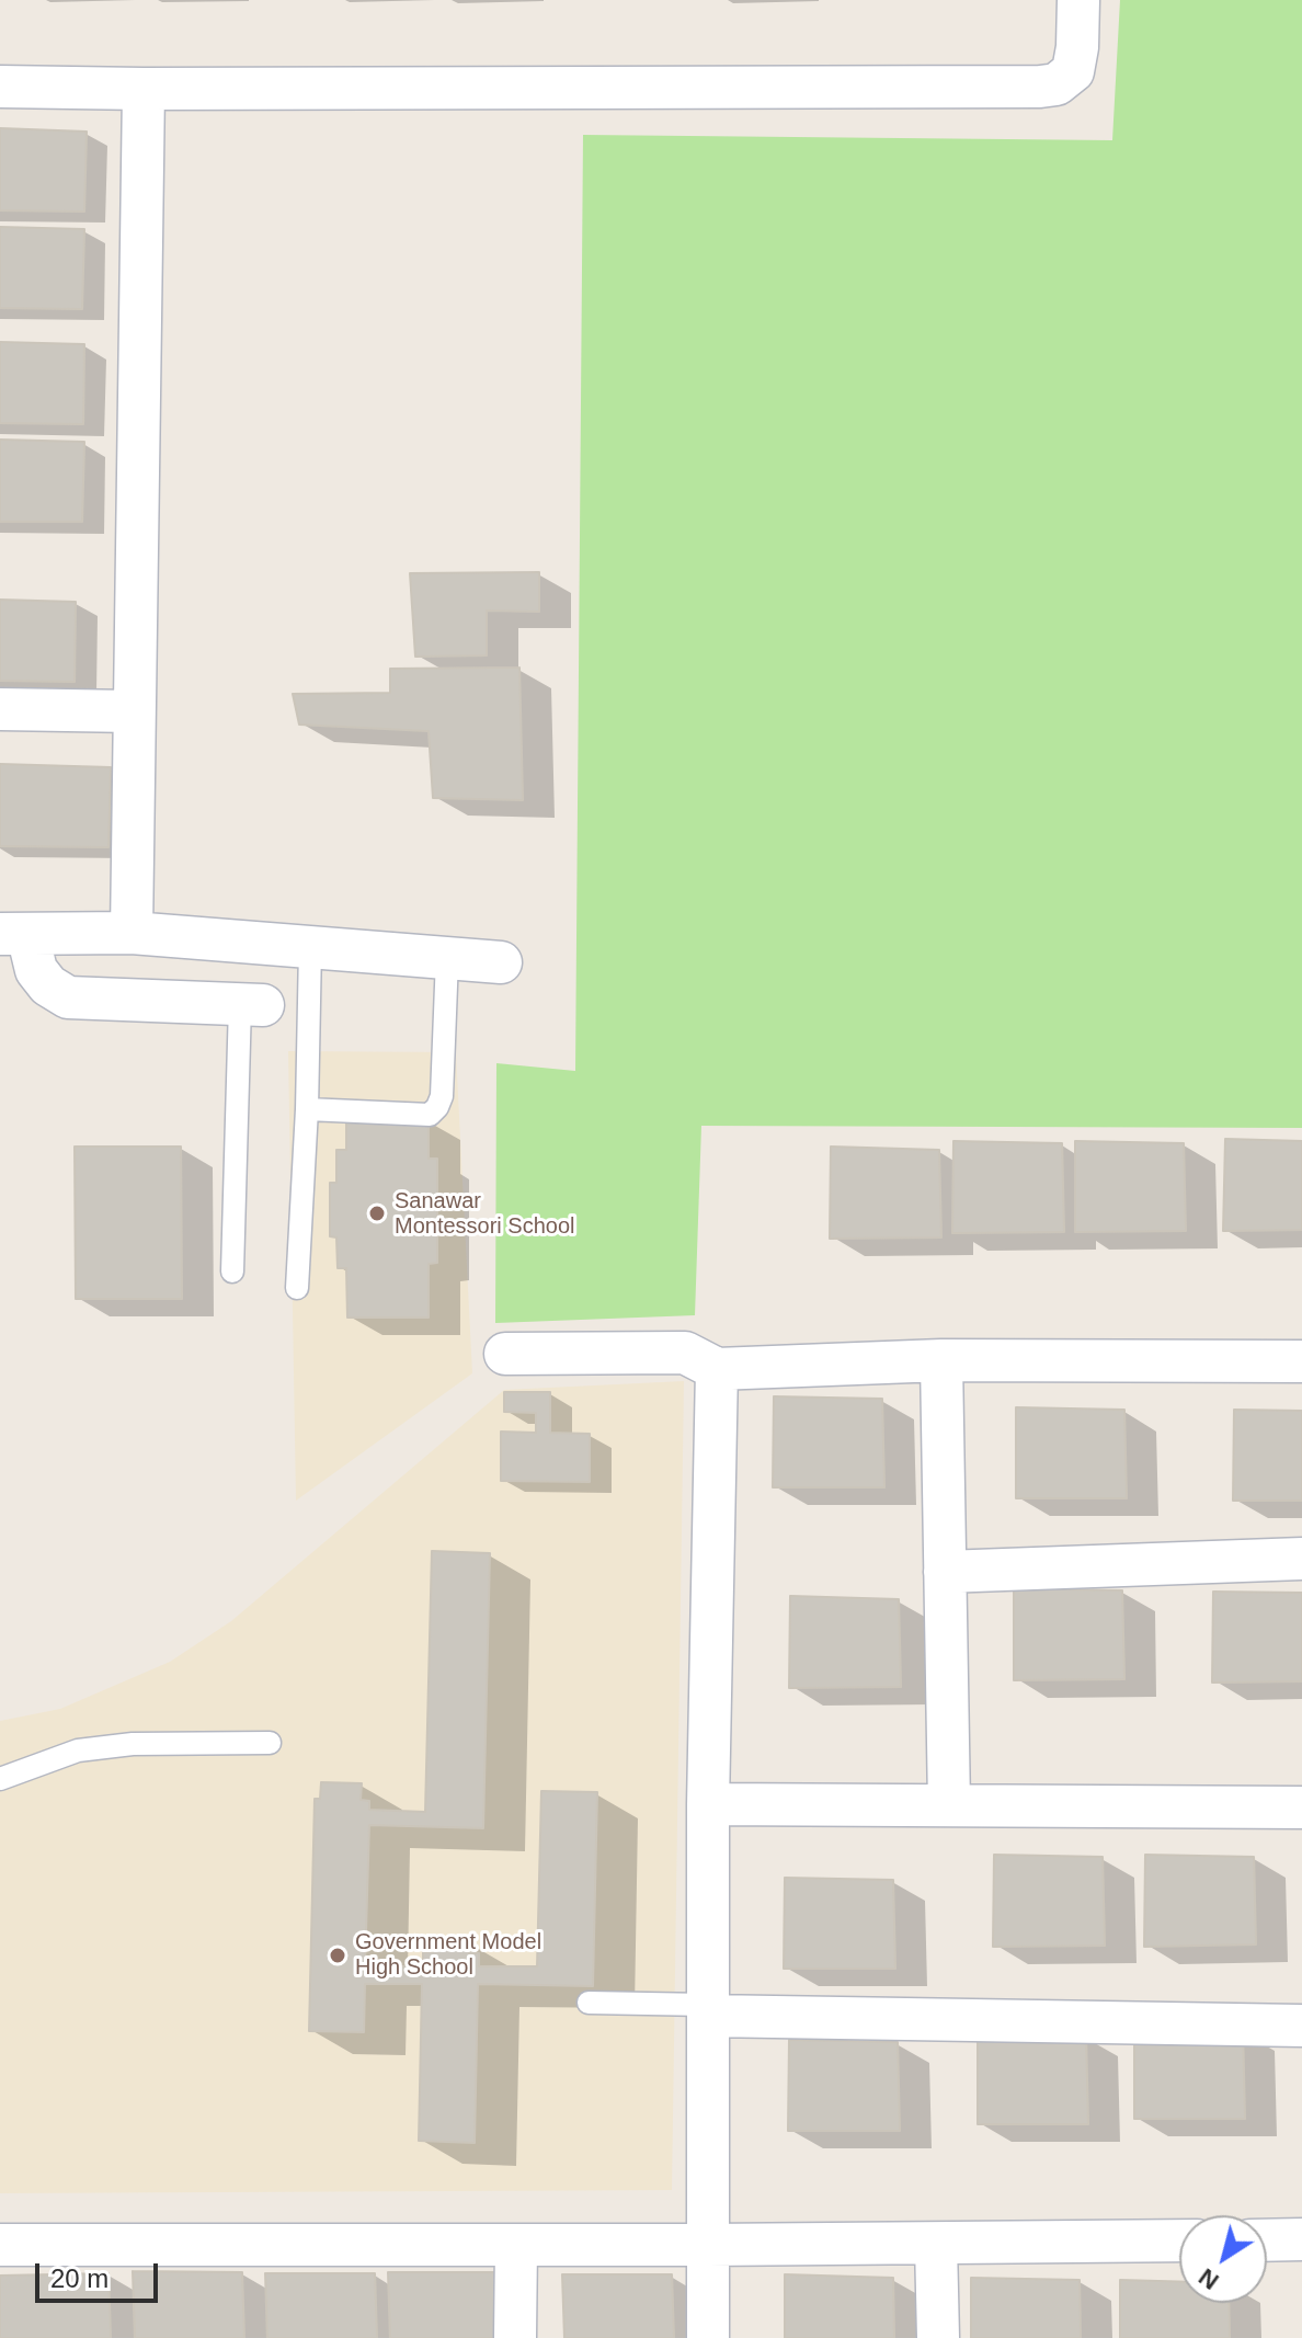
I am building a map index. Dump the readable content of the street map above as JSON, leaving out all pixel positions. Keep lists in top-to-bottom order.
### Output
{
  "places": ["Sanawar Montessori School", "Government Model High School"],
  "scale_bar": "20 m",
  "north": "bottom left"
}
